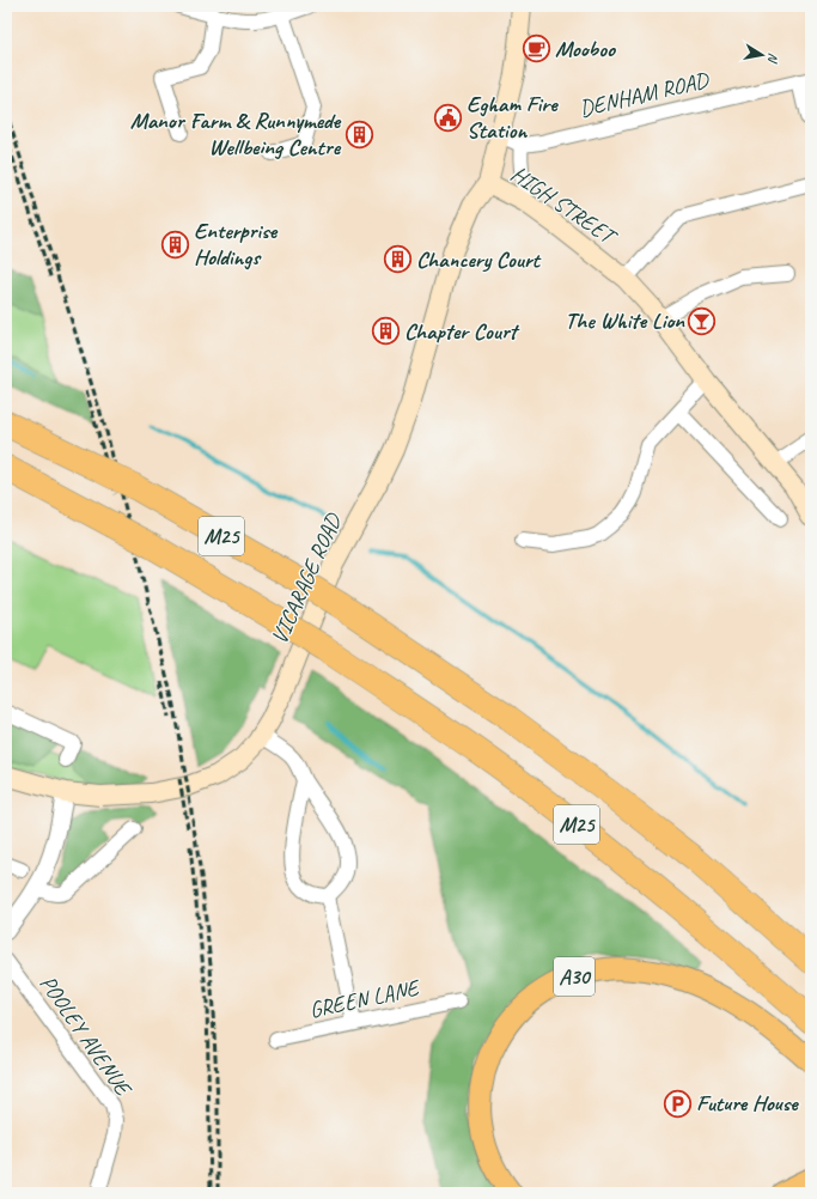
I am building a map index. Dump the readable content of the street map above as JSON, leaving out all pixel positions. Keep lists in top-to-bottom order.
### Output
{
  "streets": {
    "highway": ["M25"],
    "main road": ["HIGH STREET", "VICARAGE ROAD", "A30"],
    "street": ["DENHAM ROAD", "GREEN LANE", "POOLEY AVENUE"]
  },
  "crossings": [
    ["HIGH STREET", "VICARAGE ROAD"]
  ],
  "places": {
    "cafe": ["Mooboo"],
    "public building": ["Egham Fire Station"],
    "building": [
      "Manor Farm & Runnymede Wellbeing Centre",
      "Enterprise Holdings",
      "Chancery Court",
      "Chapter Court"
    ],
    "bar": ["The White Lion"],
    "parking": ["Future House"]
  },
  "north": "right"
}
